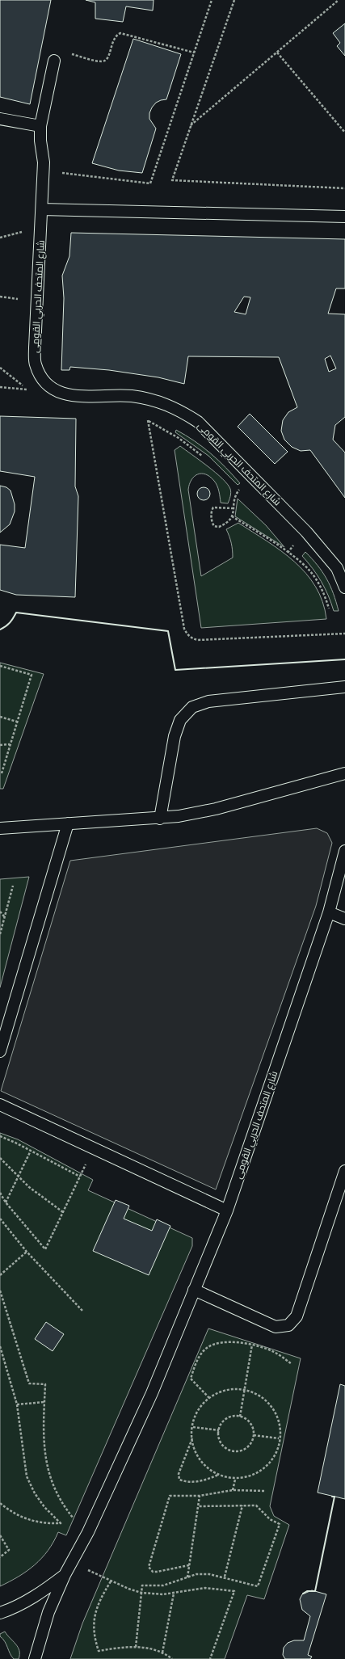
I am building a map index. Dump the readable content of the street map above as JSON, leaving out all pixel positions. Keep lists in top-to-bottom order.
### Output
{
  "streets": {
    "lane": ["شارع المتحف الحربي القومى"]
  }
}
